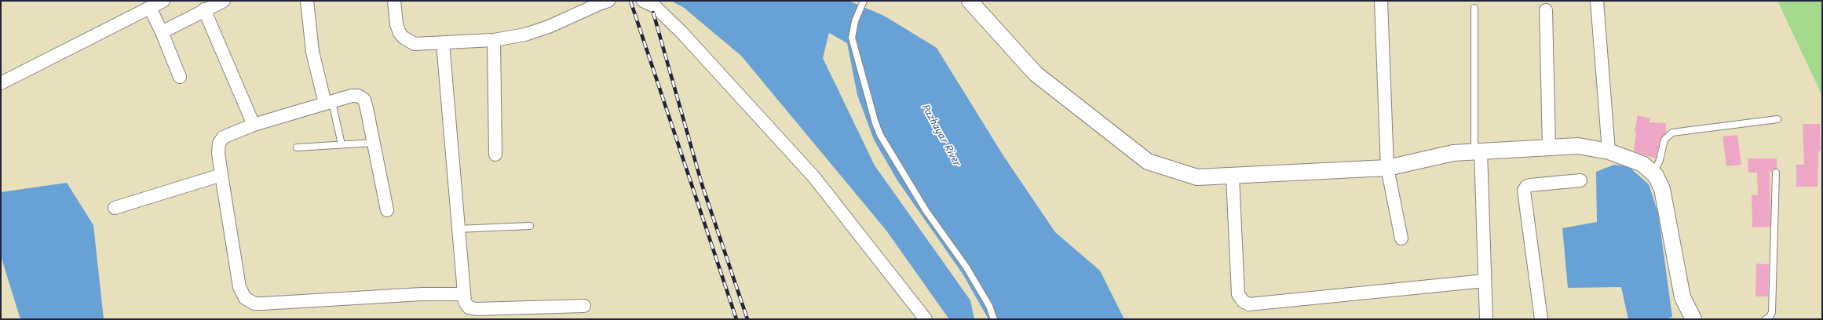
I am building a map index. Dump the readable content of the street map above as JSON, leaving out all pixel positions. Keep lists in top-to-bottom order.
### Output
{
  "water": ["Pazhayar River"]
}
